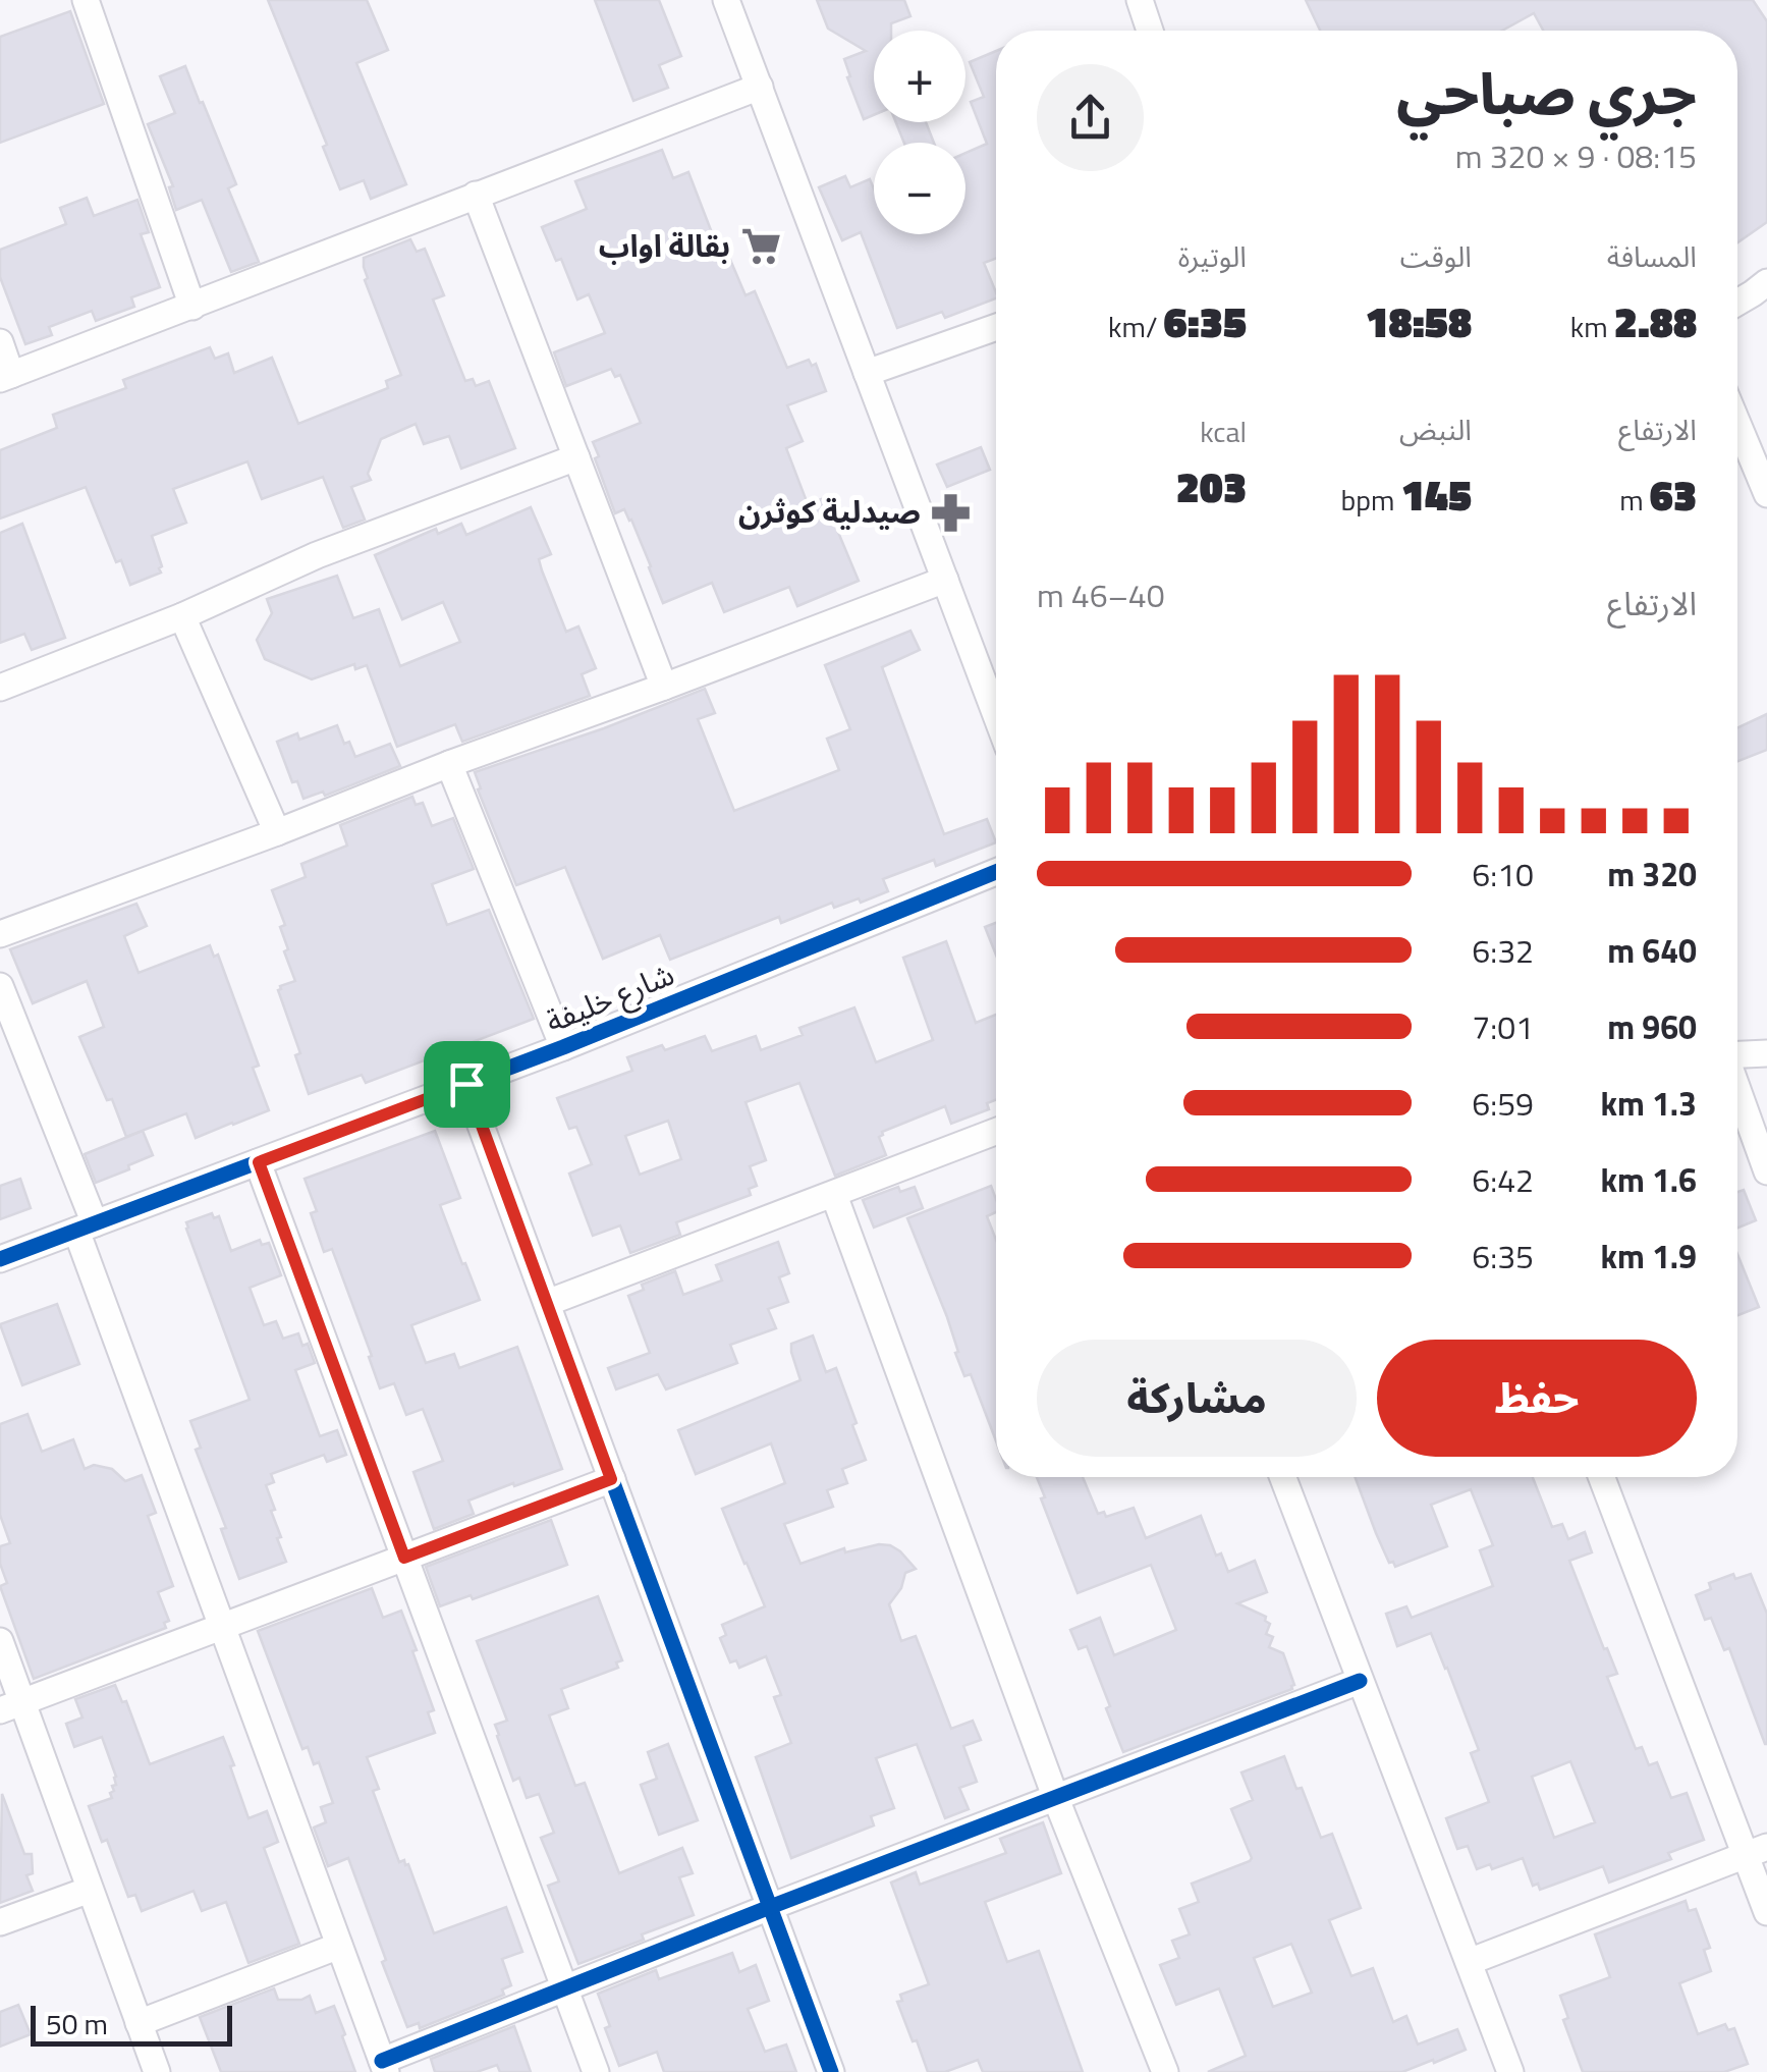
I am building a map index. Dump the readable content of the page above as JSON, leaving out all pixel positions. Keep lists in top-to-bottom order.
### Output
{
  "streets": {
    "street": ["شارع خليفة"]
  },
  "places": {
    "supermarket": ["بقالة اواب"],
    "pharmacy": ["صيدلية كوثرن"]
  },
  "scale_bar": "50 m",
  "page": {
    "map_buttons": ["+", "−"],
    "heading": ["جري صباحي", "08:15 · 9 × 320 m"],
    "stats": [
      ["المسافة", "2.88 km"],
      ["الوقت", "18:58"],
      ["الوتيرة", "6:35 /km"],
      ["الارتفاع", "63 m"],
      ["النبض", "145 bpm"],
      ["kcal", "203"]
    ],
    "chart": ["الارتفاع", "40–46 m"],
    "list": [
      {
        "name": "320 m",
        "note": "6:10"
      },
      {
        "name": "640 m",
        "note": "6:32"
      },
      {
        "name": "960 m",
        "note": "7:01"
      },
      {
        "name": "1.3 km",
        "note": "6:59"
      },
      {
        "name": "1.6 km",
        "note": "6:42"
      },
      {
        "name": "1.9 km",
        "note": "6:35"
      }
    ],
    "buttons": ["حفظ", "مشاركة"],
    "scale": "50 m"
  }
}
